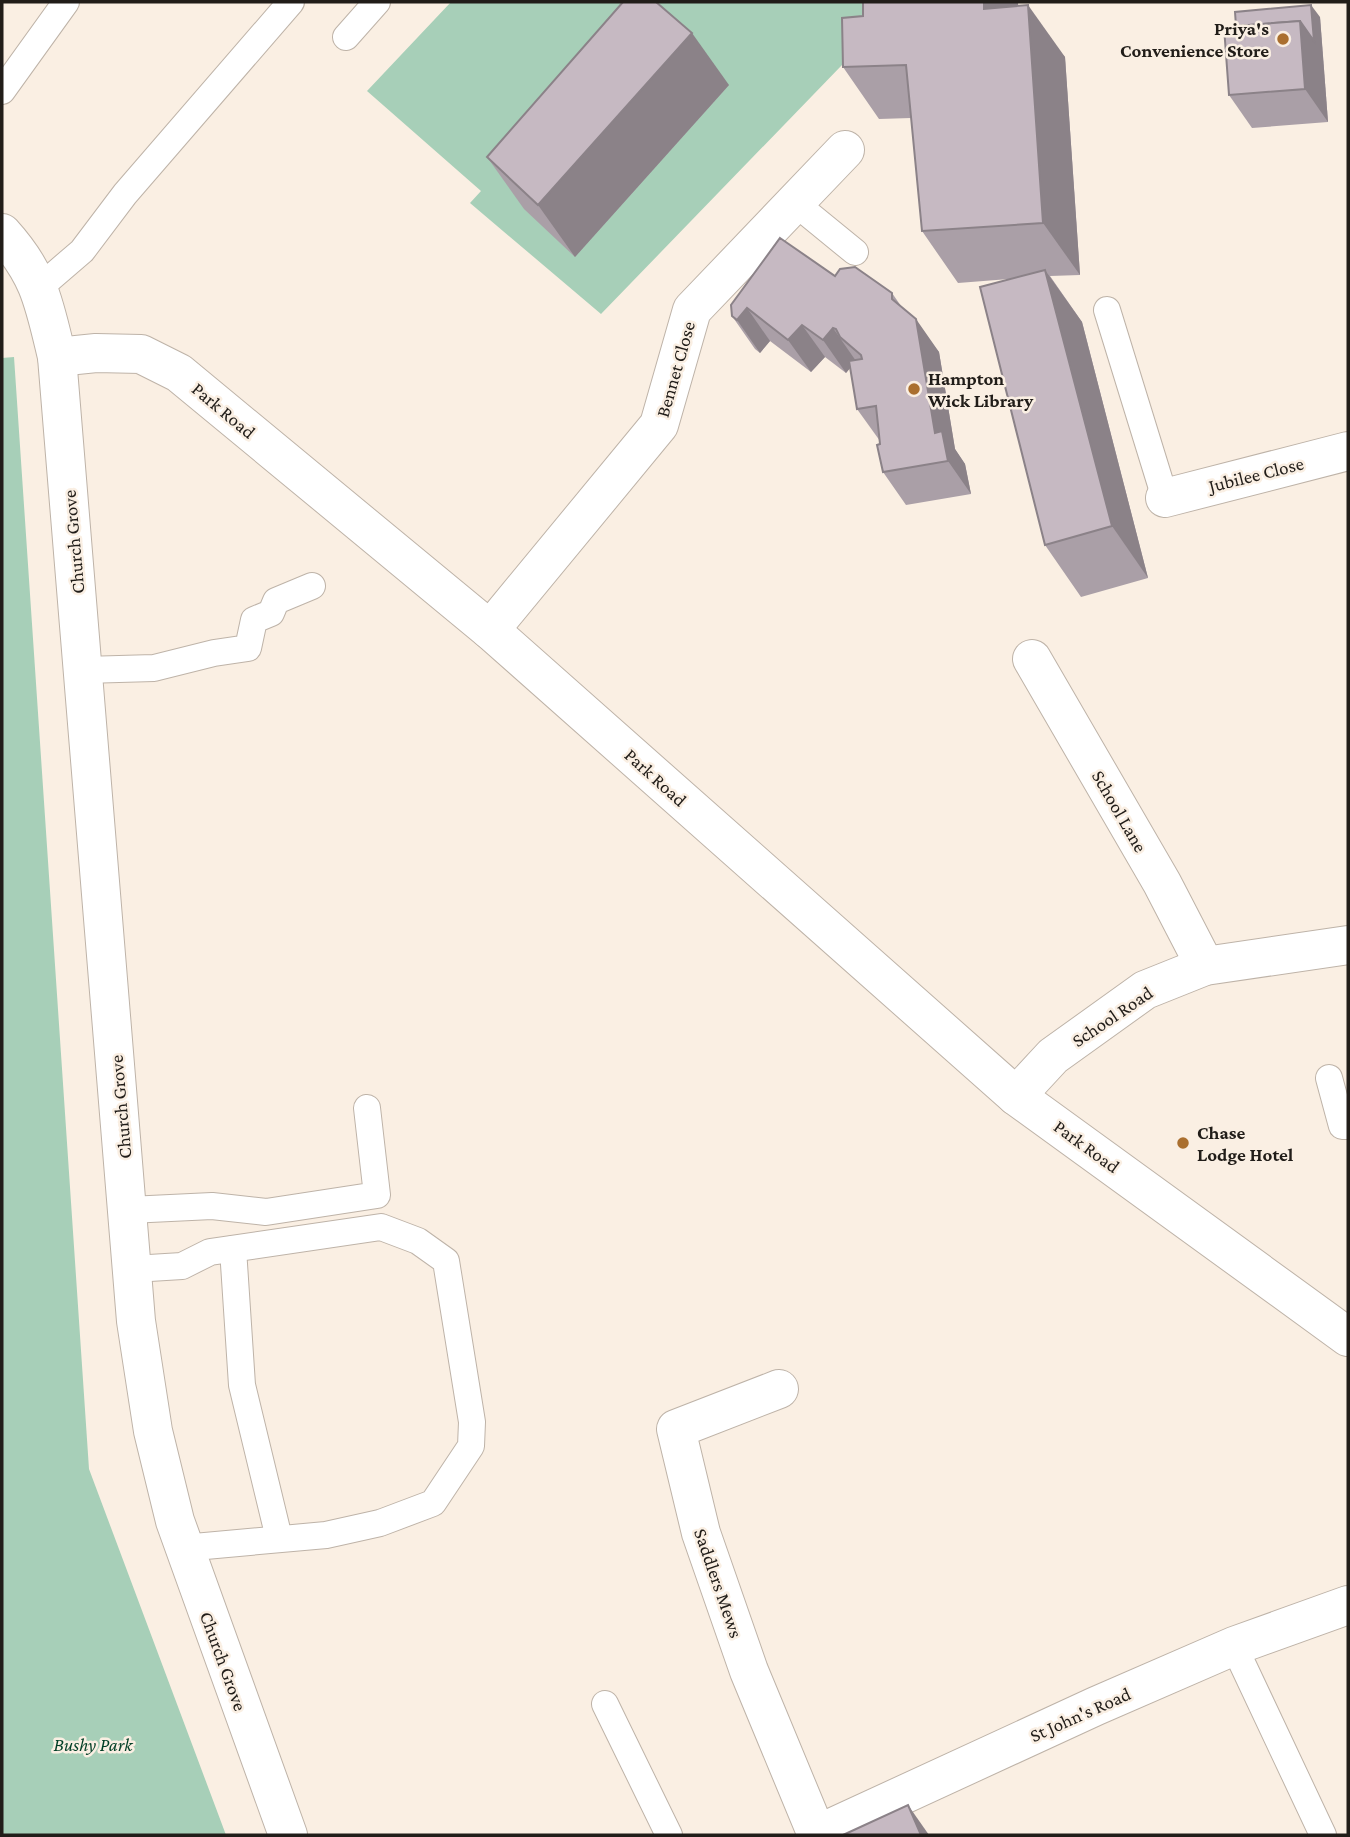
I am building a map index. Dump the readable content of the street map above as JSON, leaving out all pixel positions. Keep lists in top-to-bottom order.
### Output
{
  "streets": {
    "street": [
      "Bennet Close",
      "Park Road",
      "Jubilee Close",
      "Church Grove",
      "School Lane",
      "School Road",
      "Saddlers Mews",
      "St John's Road"
    ]
  },
  "crossings": [
    ["Bennet Close", "Park Road"],
    ["Park Road", "Church Grove"],
    ["Park Road", "School Road"],
    ["School Lane", "School Road"],
    ["Saddlers Mews", "St John's Road"]
  ],
  "parks": ["Bushy Park"],
  "places": ["Priya's Convenience Store", "Hampton Wick Library", "Chase Lodge Hotel"]
}
